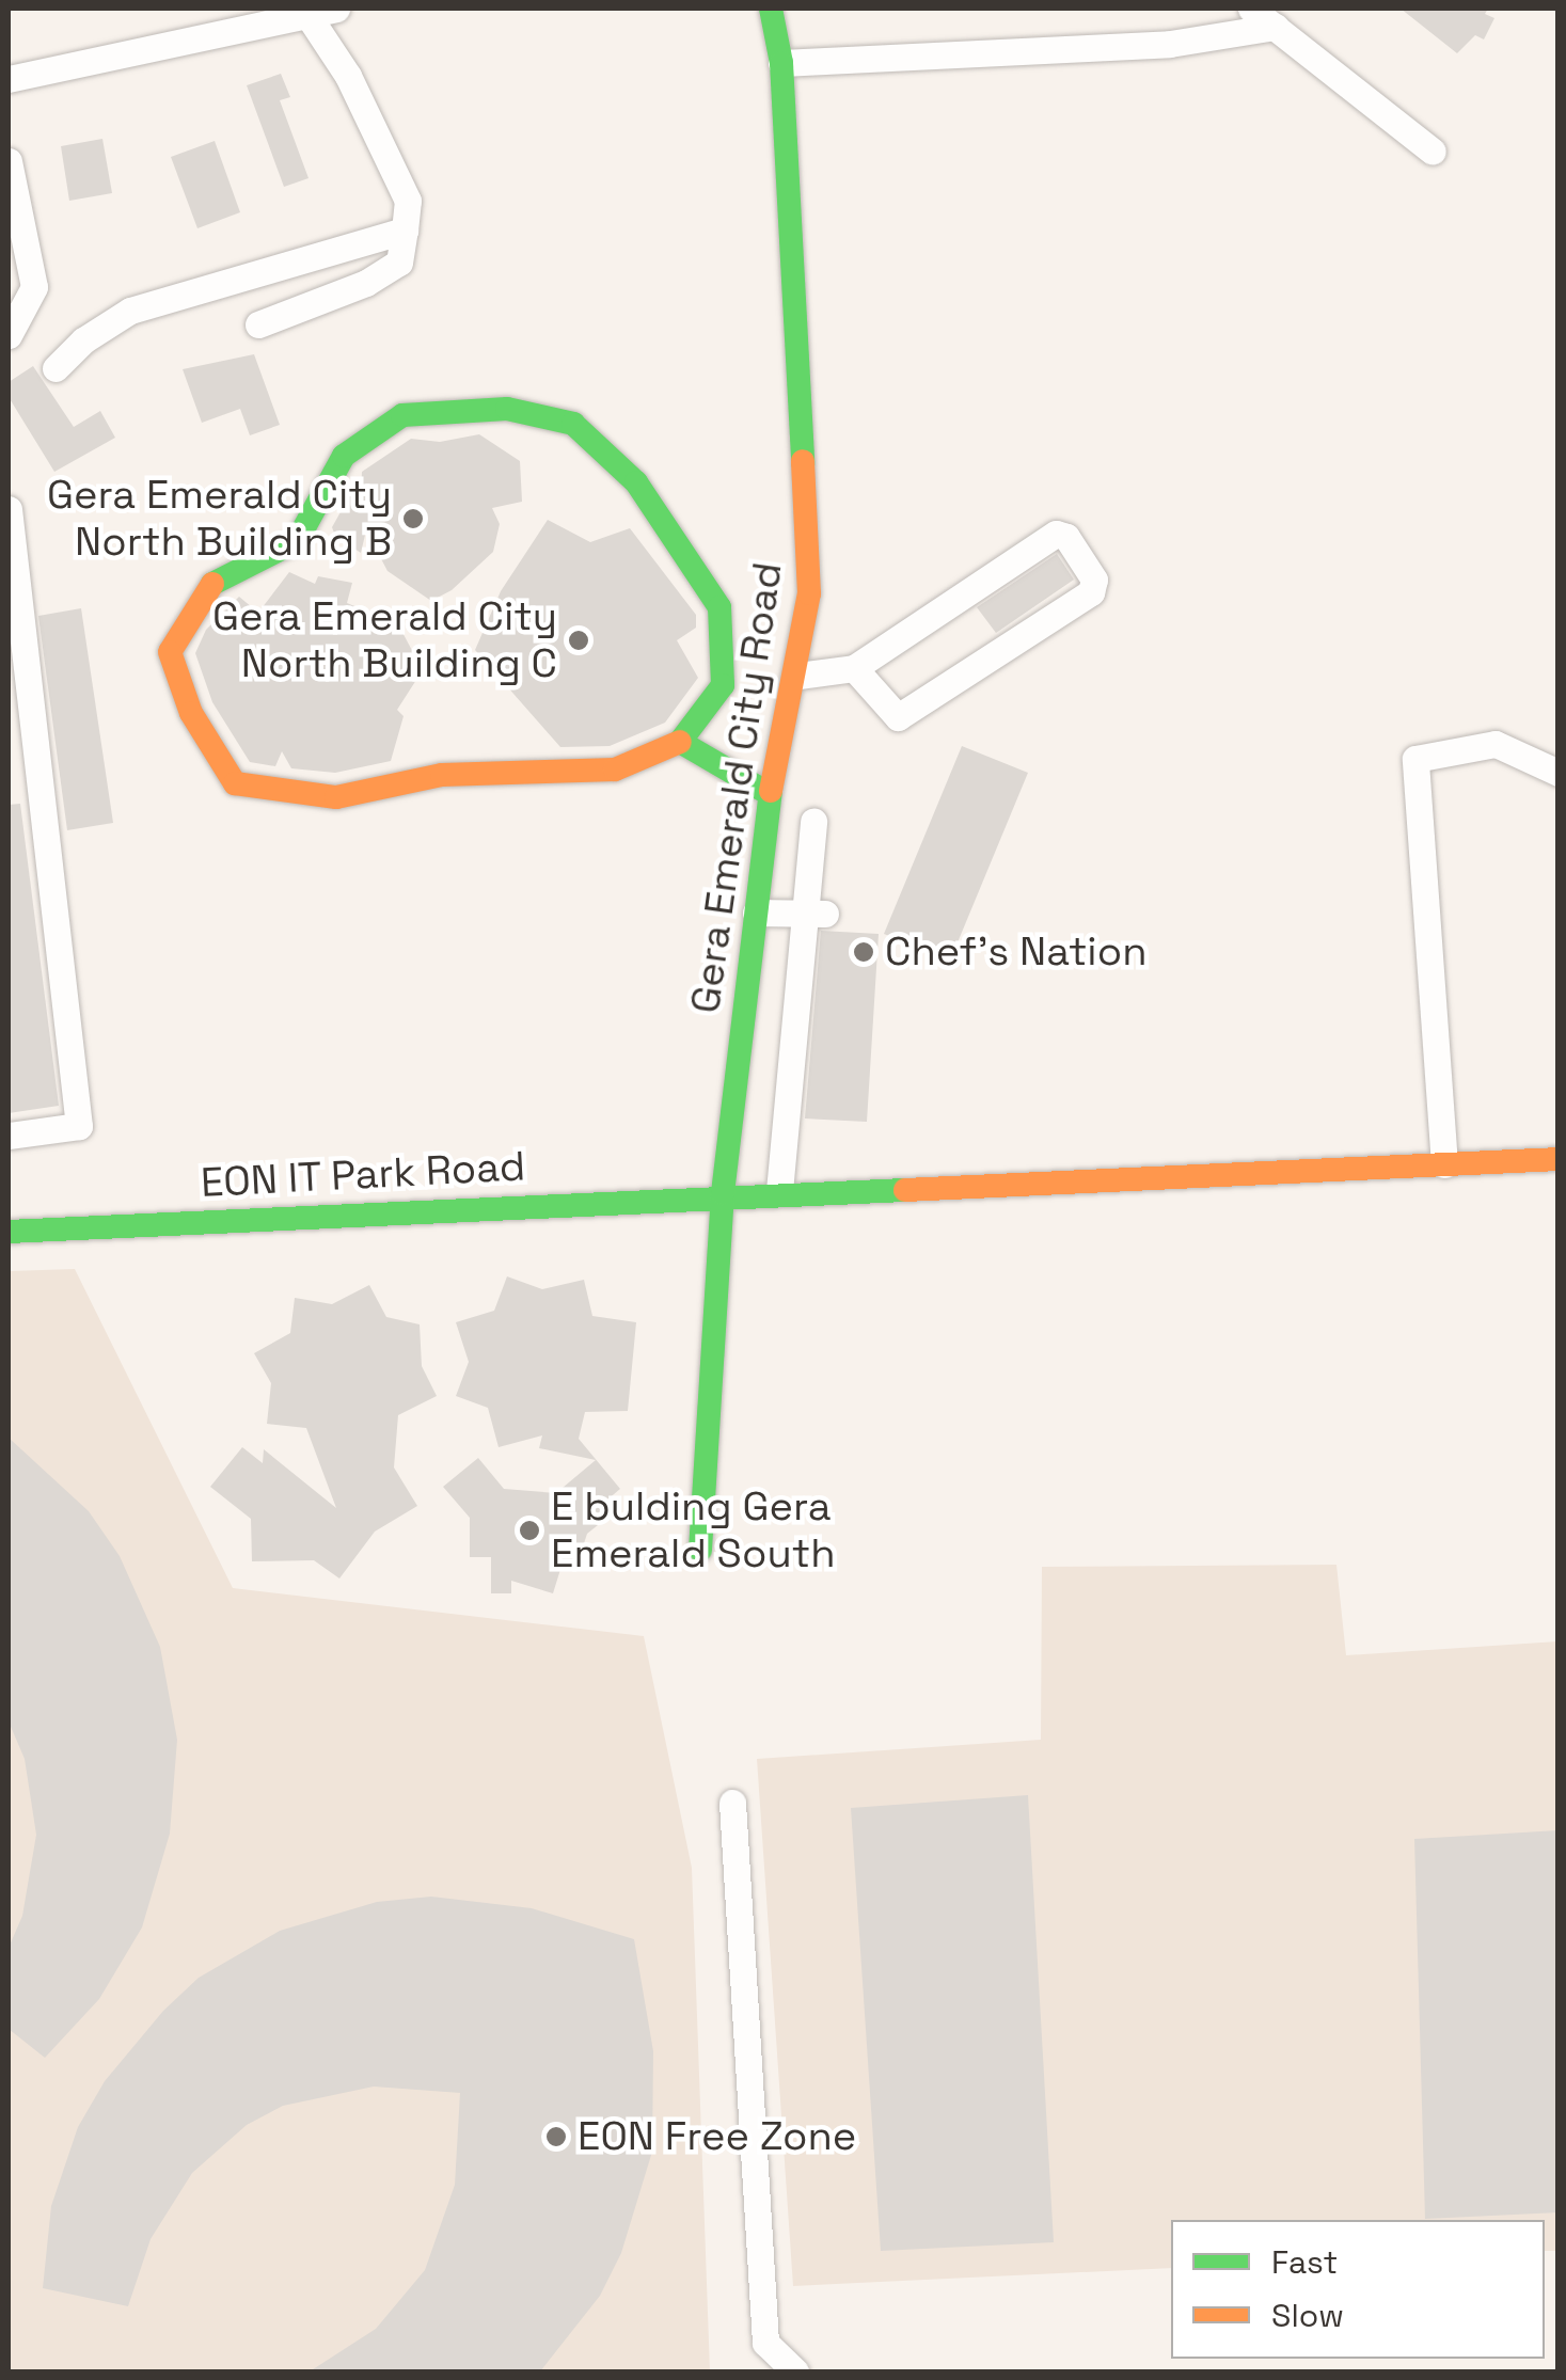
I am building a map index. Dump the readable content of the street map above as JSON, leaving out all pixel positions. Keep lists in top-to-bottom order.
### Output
{
  "streets": {
    "street": ["Gera Emerald City Road", "EON IT Park Road"]
  },
  "crossings": [
    ["Gera Emerald City Road", "EON IT Park Road"]
  ],
  "places": [
    "Gera Emerald City North Building B",
    "Gera Emerald City North Building C",
    "Chef’s Nation",
    "E bulding Gera Emerald South",
    "EON Free Zone"
  ],
  "legend": ["Fast", "Slow"]
}
